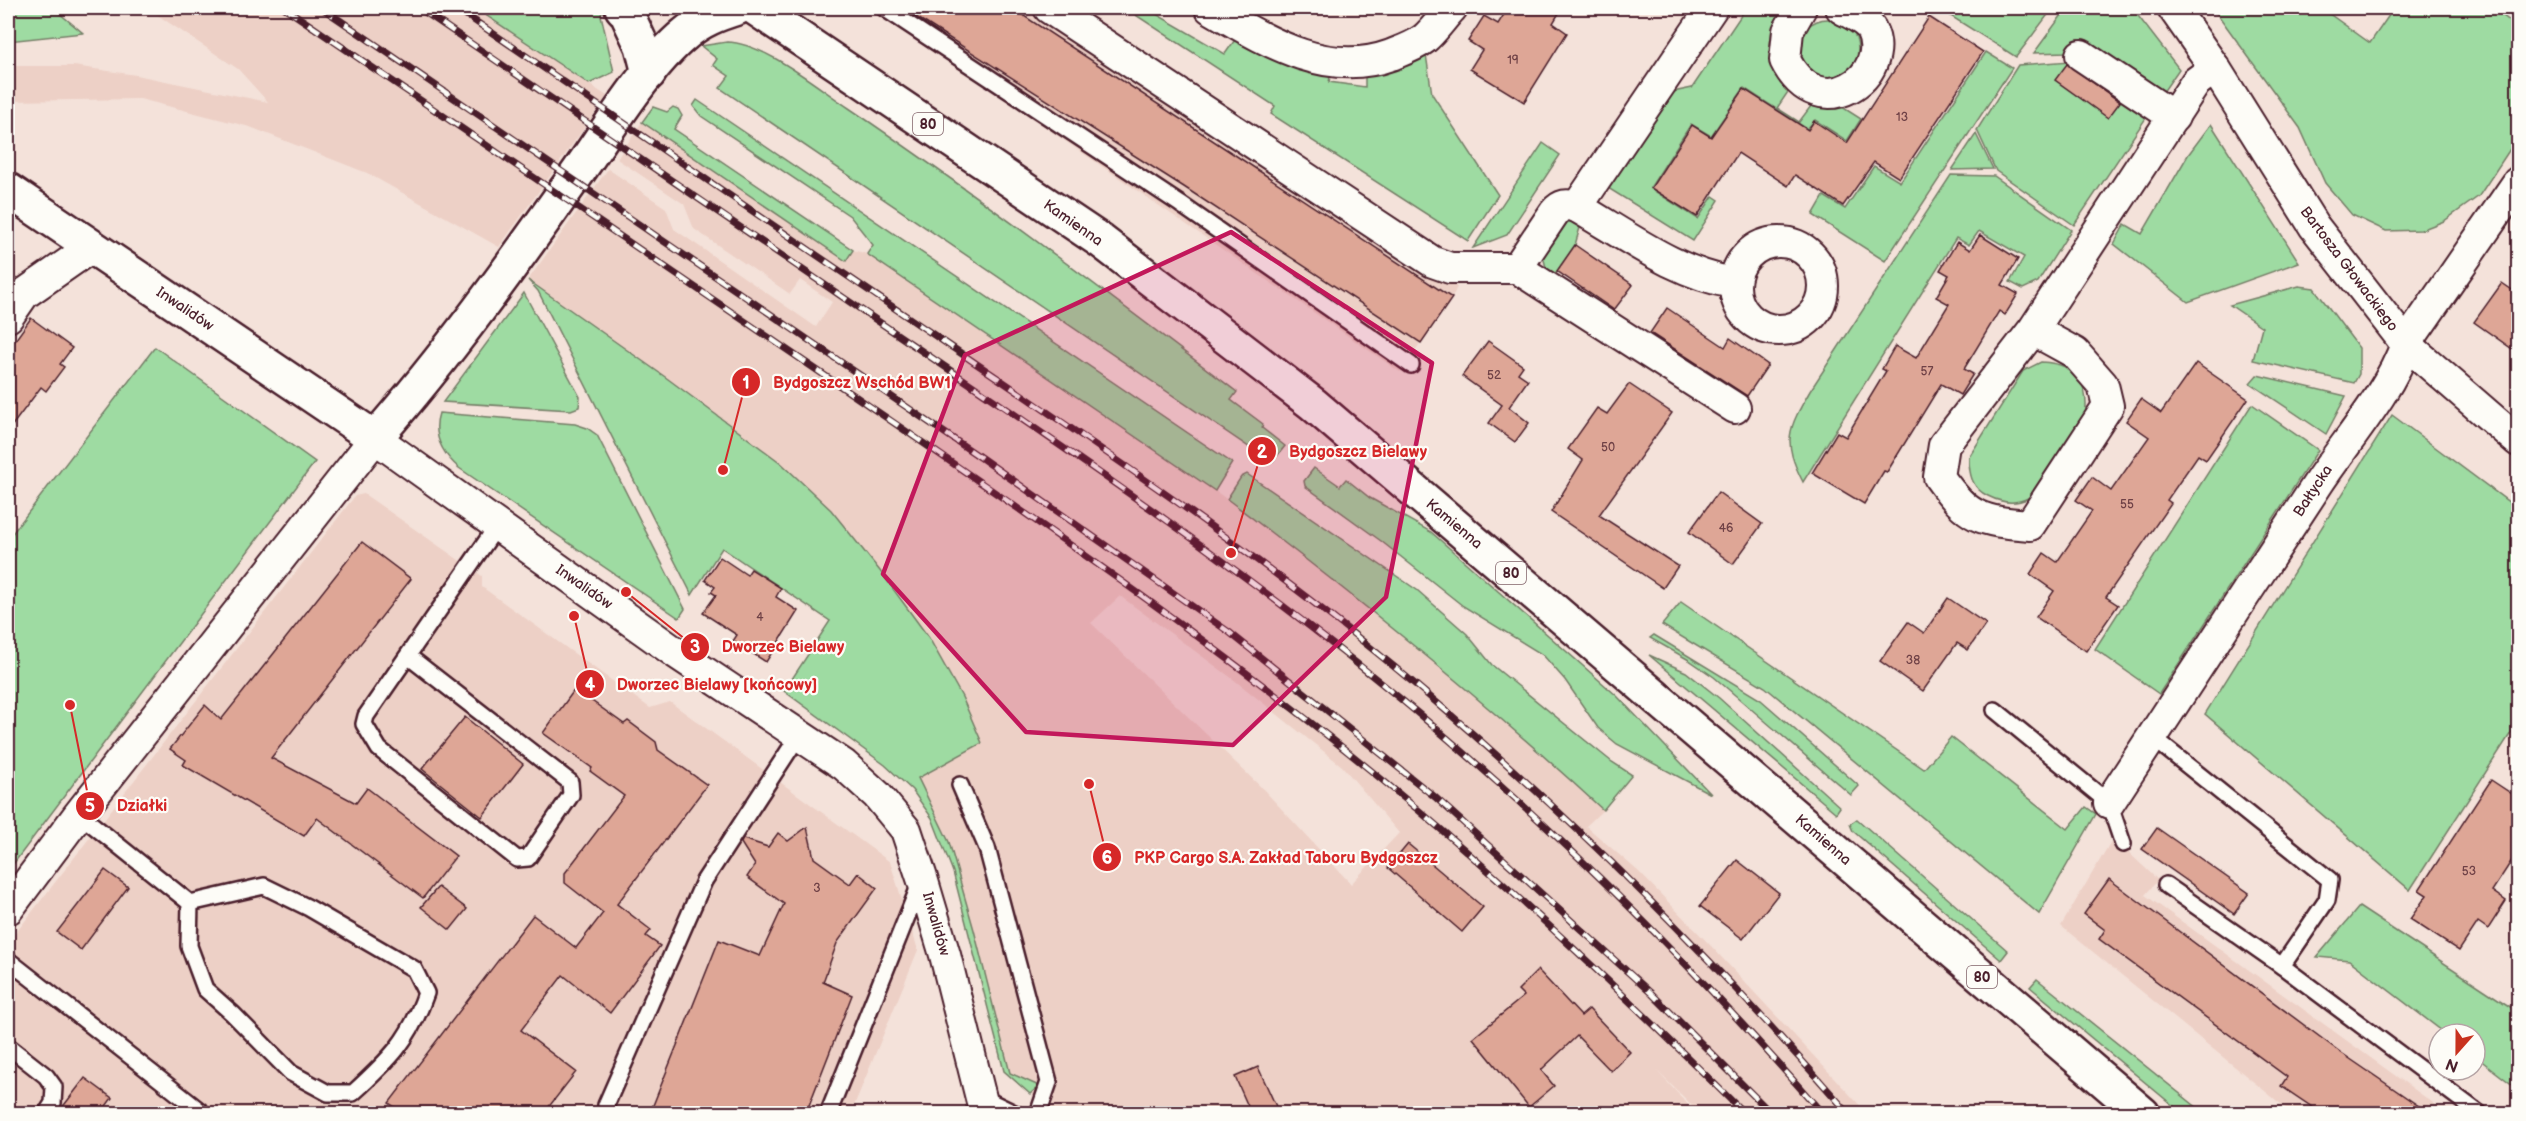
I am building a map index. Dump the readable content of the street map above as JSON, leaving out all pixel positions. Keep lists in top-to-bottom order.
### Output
{
  "streets": {
    "main road": ["80", "Kamienna", "Inwalidów"],
    "street": ["Bartosza Głowackiego", "Bałtycka"]
  },
  "crossings": [
    ["Bartosza Głowackiego", "Bałtycka"]
  ],
  "places": [
    "Bydgoszcz Wschód BW1",
    "Bydgoszcz Bielawy",
    "Dworzec Bielawy",
    "Dworzec Bielawy [końcowy]",
    "Działki",
    "PKP Cargo S.A. Zakład Taboru Bydgoszcz"
  ],
  "house_numbers": [
    "19",
    "13",
    "57",
    "52",
    "50",
    "55",
    "46",
    "4",
    "38",
    "53",
    "3"
  ],
  "north": "bottom"
}
